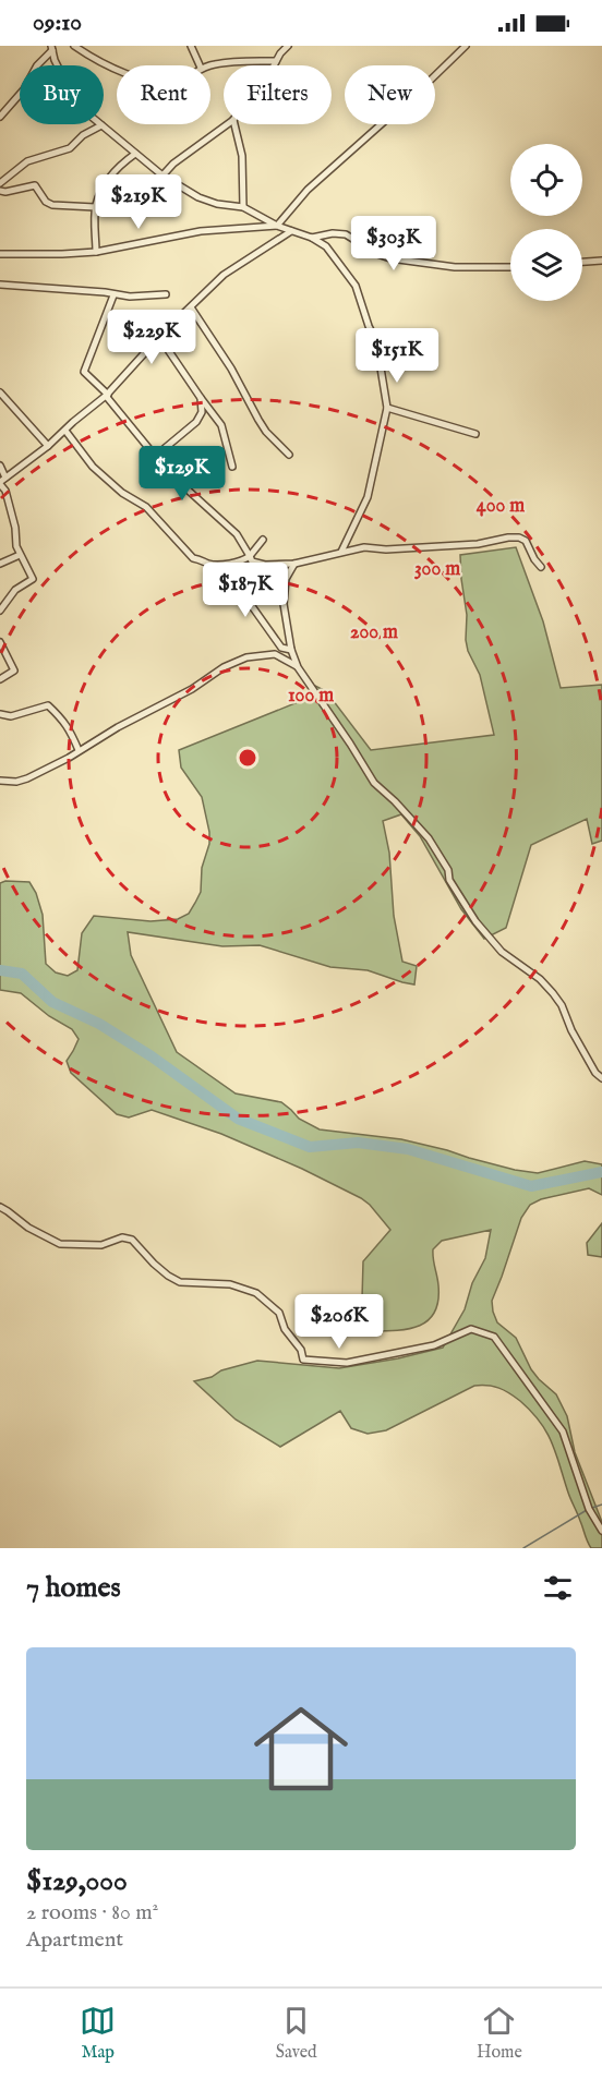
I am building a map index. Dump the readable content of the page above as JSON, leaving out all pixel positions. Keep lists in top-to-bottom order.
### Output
{
  "page": {
    "status": "09:10",
    "chip": [
      "Buy",
      "Rent",
      "Filters",
      "New"
    ],
    "price": [
      "$219K",
      "$303K",
      "$229K",
      "$151K",
      "$129K",
      "$187K",
      "$206K"
    ],
    "heading": "7 homes",
    "list": [
      {
        "name": "$129,000",
        "note": "2 rooms · 80 m² · Apartment"
      }
    ],
    "tabs": ["Map", "Saved", "Home"]
  },
  "rings": [
    "400 m",
    "300 m",
    "200 m",
    "100 m"
  ]
}
